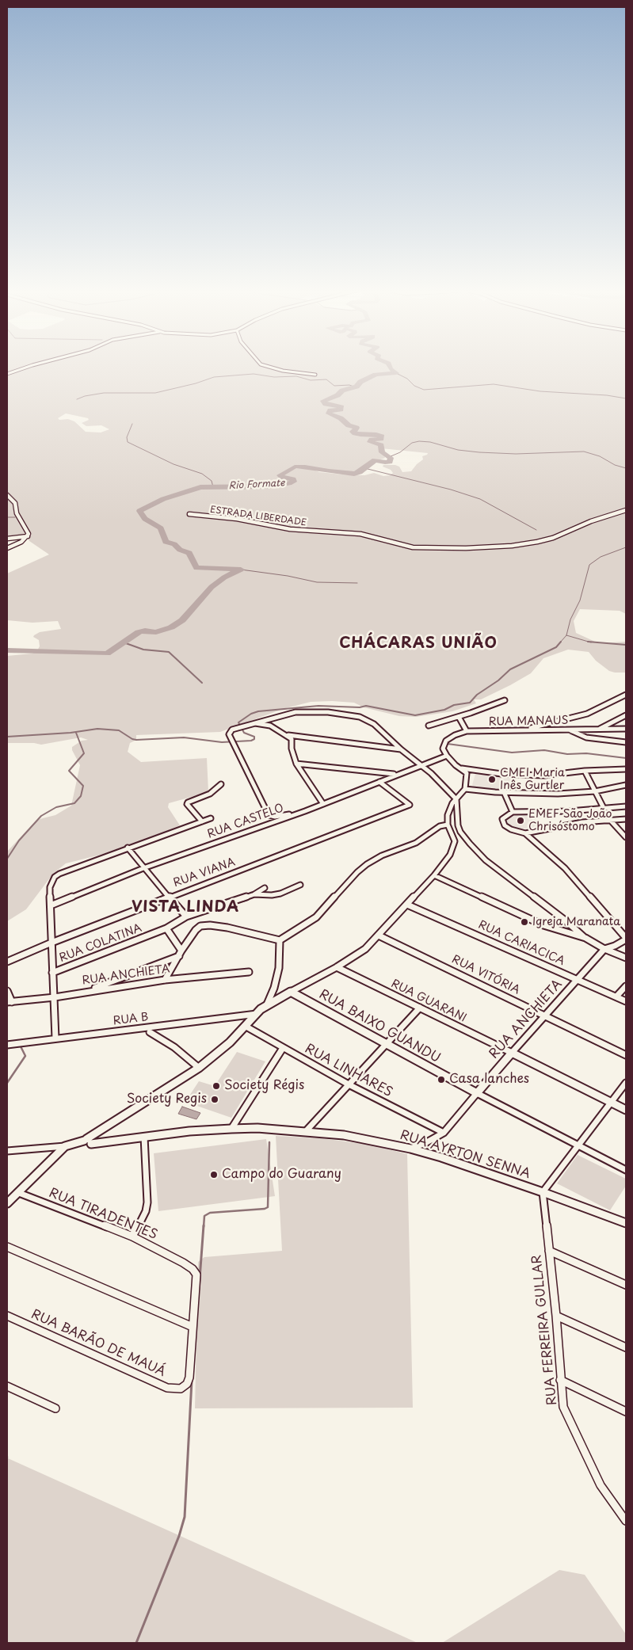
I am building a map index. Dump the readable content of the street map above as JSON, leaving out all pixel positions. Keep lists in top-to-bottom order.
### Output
{
  "streets": {
    "main road": ["RUA ANCHIETA", "RUA BAIXO GUANDU", "RUA AYRTON SENNA"],
    "street": [
      "ESTRADA LIBERDADE",
      "RUA MANAUS",
      "RUA CASTELO",
      "RUA VIANA",
      "RUA COLATINA",
      "RUA CARIACICA",
      "RUA VITÓRIA",
      "RUA GUARANI",
      "RUA B",
      "RUA LINHARES",
      "RUA TIRADENTES",
      "RUA FERREIRA GULLAR",
      "RUA BARÃO DE MAUÁ"
    ]
  },
  "crossings": [
    ["RUA MANAUS", "RUA CASTELO"],
    ["RUA CASTELO", "RUA VIANA"],
    ["RUA CARIACICA", "RUA ANCHIETA"],
    ["RUA ANCHIETA", "RUA VITÓRIA"],
    ["RUA ANCHIETA", "RUA GUARANI"],
    ["RUA ANCHIETA", "RUA BAIXO GUANDU"],
    ["RUA ANCHIETA", "RUA LINHARES"],
    ["RUA ANCHIETA", "RUA AYRTON SENNA"],
    ["RUA AYRTON SENNA", "RUA FERREIRA GULLAR"],
    ["RUA TIRADENTES", "RUA BARÃO DE MAUÁ"]
  ],
  "districts": ["CHÁCARAS UNIÃO", "VISTA LINDA"],
  "water": ["Rio Formate"],
  "places": [
    "CMEI Maria Inês Gurtler",
    "EMEF São João Chrisóstomo",
    "Igreja Maranata",
    "Casa lanches",
    "Society Régis",
    "Society Regis",
    "Campo do Guarany"
  ]
}
